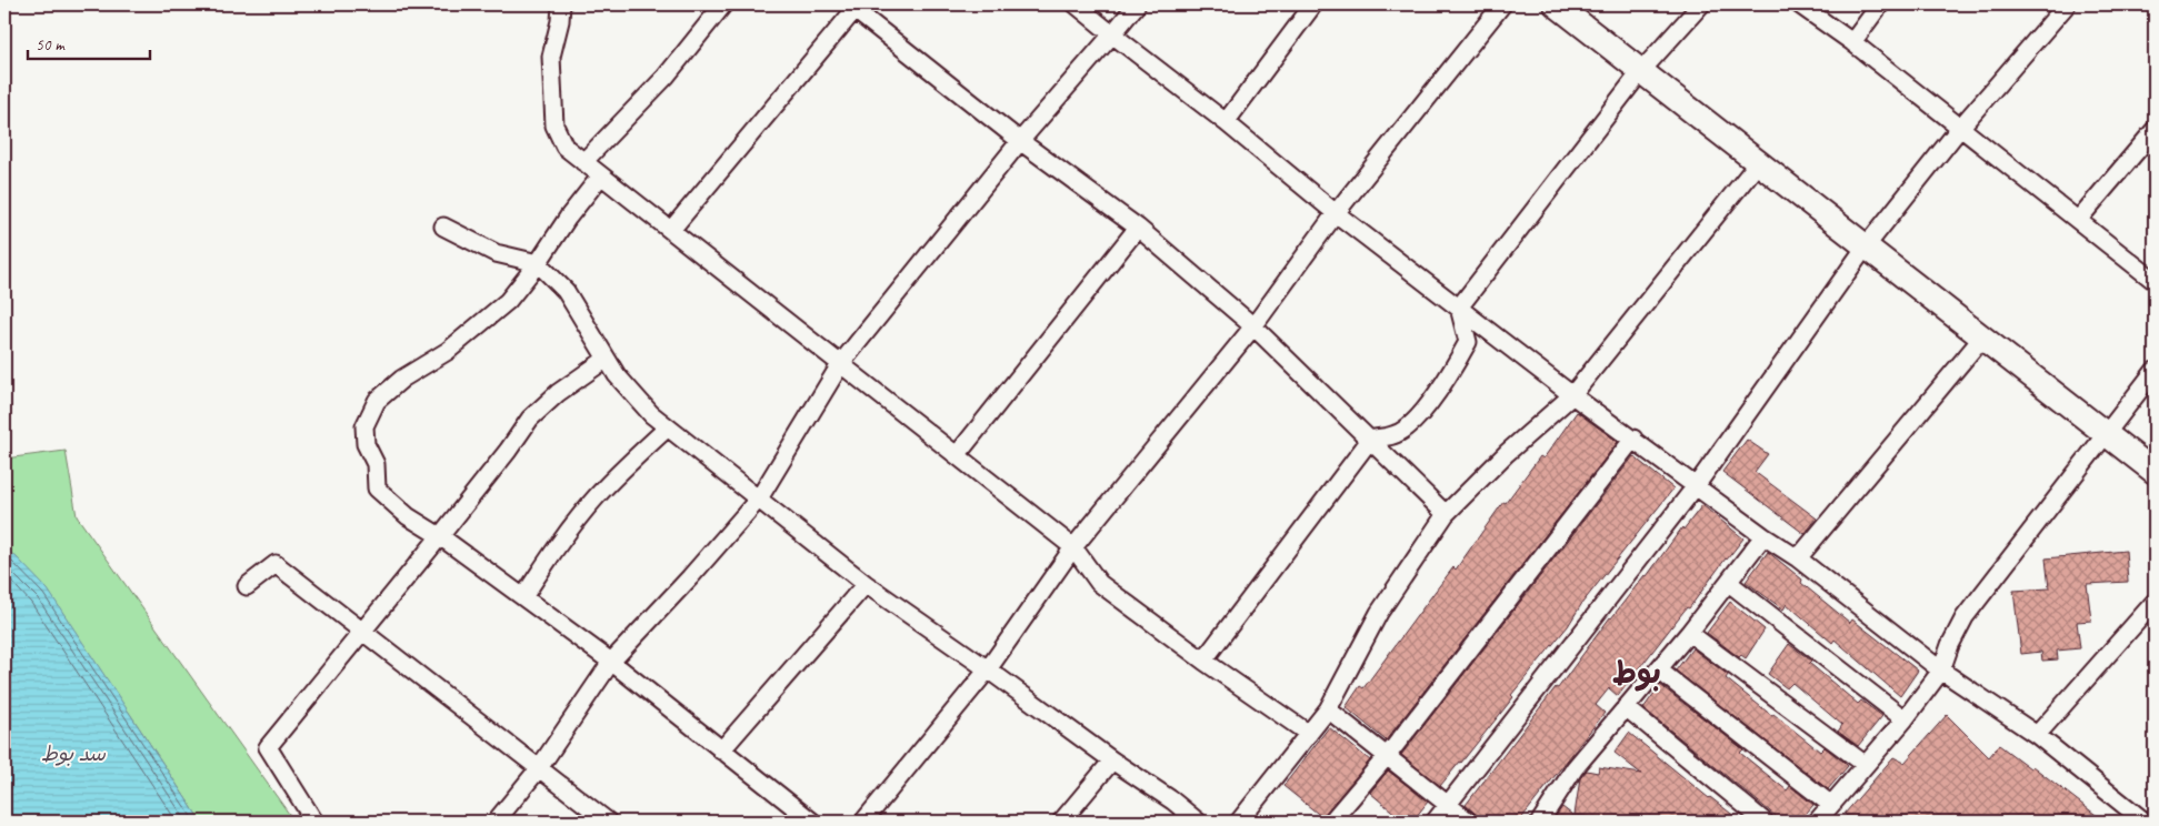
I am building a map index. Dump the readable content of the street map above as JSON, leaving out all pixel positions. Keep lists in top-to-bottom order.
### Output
{
  "districts": ["بوط"],
  "water": ["سد بوط"],
  "scale_bar": "50 m"
}
